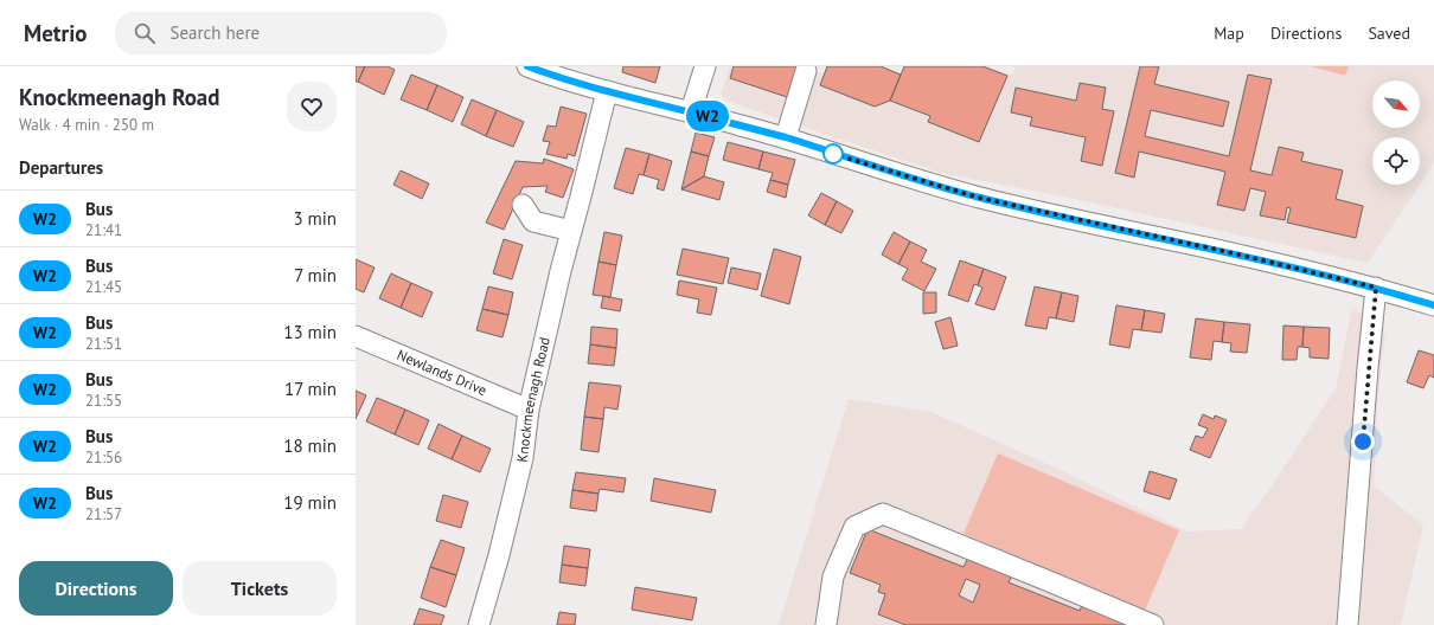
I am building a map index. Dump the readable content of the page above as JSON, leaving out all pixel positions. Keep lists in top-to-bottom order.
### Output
{
  "streets": {
    "street": ["Newlands Drive", "Knockmeenagh Road"]
  },
  "crossings": [
    ["Newlands Drive", "Knockmeenagh Road"]
  ],
  "lines": ["bus line W2"],
  "north": "bottom right",
  "page": {
    "header": "Metrio",
    "search": "Search here",
    "nav": ["Map", "Directions", "Saved"],
    "heading": [
      ["Knockmeenagh Road", "Walk · 4 min · 250 m"],
      "Departures"
    ],
    "on_map": "W2",
    "list": [
      {
        "mark": "W2",
        "name": "Bus",
        "note": "21:41",
        "value": "3 min"
      },
      {
        "mark": "W2",
        "name": "Bus",
        "note": "21:45",
        "value": "7 min"
      },
      {
        "mark": "W2",
        "name": "Bus",
        "note": "21:51",
        "value": "13 min"
      },
      {
        "mark": "W2",
        "name": "Bus",
        "note": "21:55",
        "value": "17 min"
      },
      {
        "mark": "W2",
        "name": "Bus",
        "note": "21:56",
        "value": "18 min"
      },
      {
        "mark": "W2",
        "name": "Bus",
        "note": "21:57",
        "value": "19 min"
      }
    ],
    "buttons": ["Directions", "Tickets"]
  }
}
